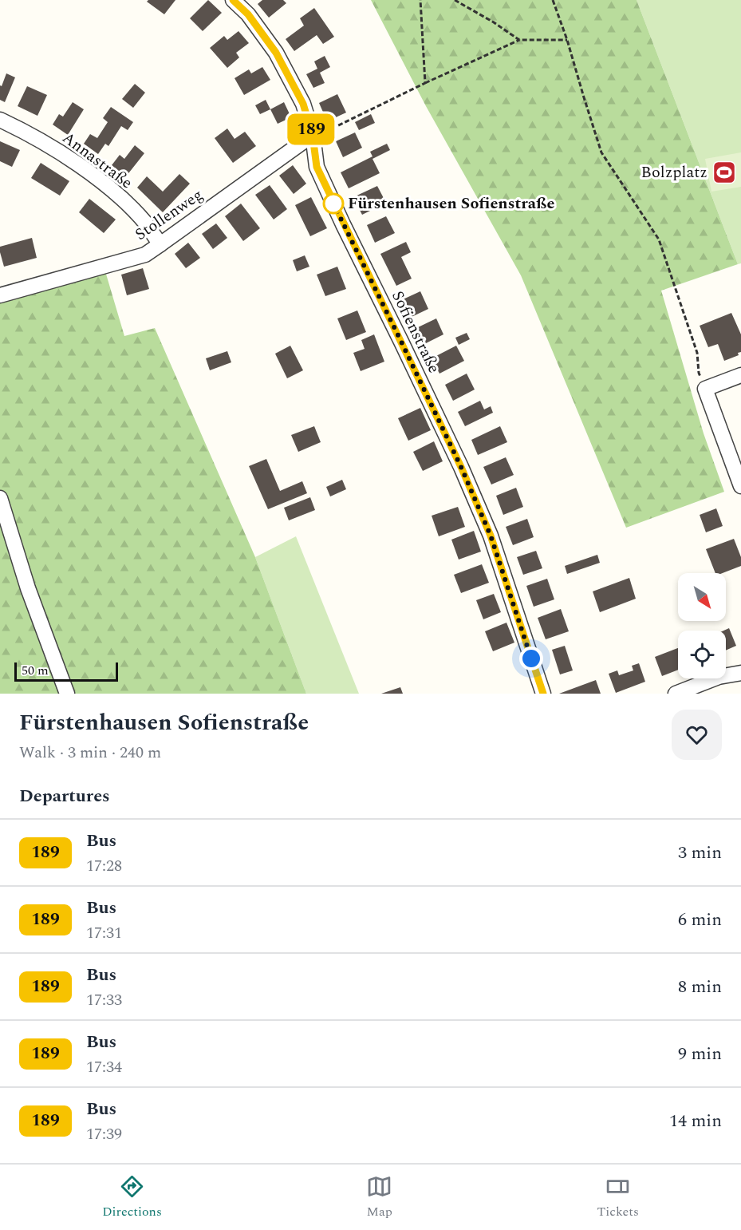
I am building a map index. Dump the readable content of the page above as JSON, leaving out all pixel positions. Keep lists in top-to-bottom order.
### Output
{
  "streets": {
    "street": ["Annastraße", "Stollenweg", "Sofienstraße"]
  },
  "crossings": [
    ["Annastraße", "Stollenweg"],
    ["Stollenweg", "Sofienstraße"]
  ],
  "places": {
    "sports": ["Bolzplatz"],
    "other": ["Fürstenhausen Sofienstraße"]
  },
  "lines": ["bus line 189"],
  "scale_bar": "50 m",
  "north": "bottom right",
  "page": {
    "on_map": "189",
    "scale": "50 m",
    "heading": [
      ["Fürstenhausen Sofienstraße", "Walk · 3 min · 240 m"],
      "Departures"
    ],
    "list": [
      {
        "mark": "189",
        "name": "Bus",
        "note": "17:28",
        "value": "3 min"
      },
      {
        "mark": "189",
        "name": "Bus",
        "note": "17:31",
        "value": "6 min"
      },
      {
        "mark": "189",
        "name": "Bus",
        "note": "17:33",
        "value": "8 min"
      },
      {
        "mark": "189",
        "name": "Bus",
        "note": "17:34",
        "value": "9 min"
      },
      {
        "mark": "189",
        "name": "Bus",
        "note": "17:39",
        "value": "14 min"
      }
    ],
    "tabs": ["Directions", "Map", "Tickets"]
  }
}
